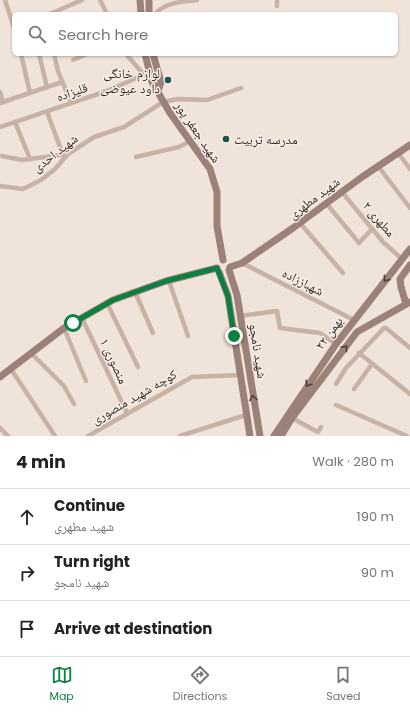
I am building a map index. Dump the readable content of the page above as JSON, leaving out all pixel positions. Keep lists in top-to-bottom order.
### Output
{
  "streets": {
    "street": [
      "قلیزاده",
      "شهید جعفر پور",
      "شهید احدی",
      "شهید مطهری",
      "مطهری ۲",
      "شهباززاده",
      "۲۲ بهمن",
      "شهید نامجو",
      "منصوری ۱",
      "کوچه شهید منصوری"
    ]
  },
  "crossings": [
    ["قلیزاده", "شهید جعفر پور"],
    ["شهید جعفر پور", "شهید احدی"],
    ["شهید جعفر پور", "شهید مطهری"],
    ["شهید جعفر پور", "شهید نامجو"],
    ["شهید مطهری", "مطهری ۲"],
    ["شهید مطهری", "شهباززاده"],
    ["شهید مطهری", "شهید نامجو"],
    ["مطهری ۲", "۲۲ بهمن"],
    ["شهباززاده", "۲۲ بهمن"],
    ["شهید نامجو", "کوچه شهید منصوری"],
    ["منصوری ۱", "کوچه شهید منصوری"]
  ],
  "places": ["لوازم خانگی داود عیوضی", "مدرسه تربیت"],
  "page": {
    "search": "Search here",
    "heading": ["4 min", "Walk · 280 m"],
    "list": [
      ["Continue", "شهید مطهری", "190 m"],
      ["Turn right", "شهید نامجو", "90 m"],
      "Arrive at destination"
    ],
    "nav": ["Map", "Directions", "Saved"]
  }
}
